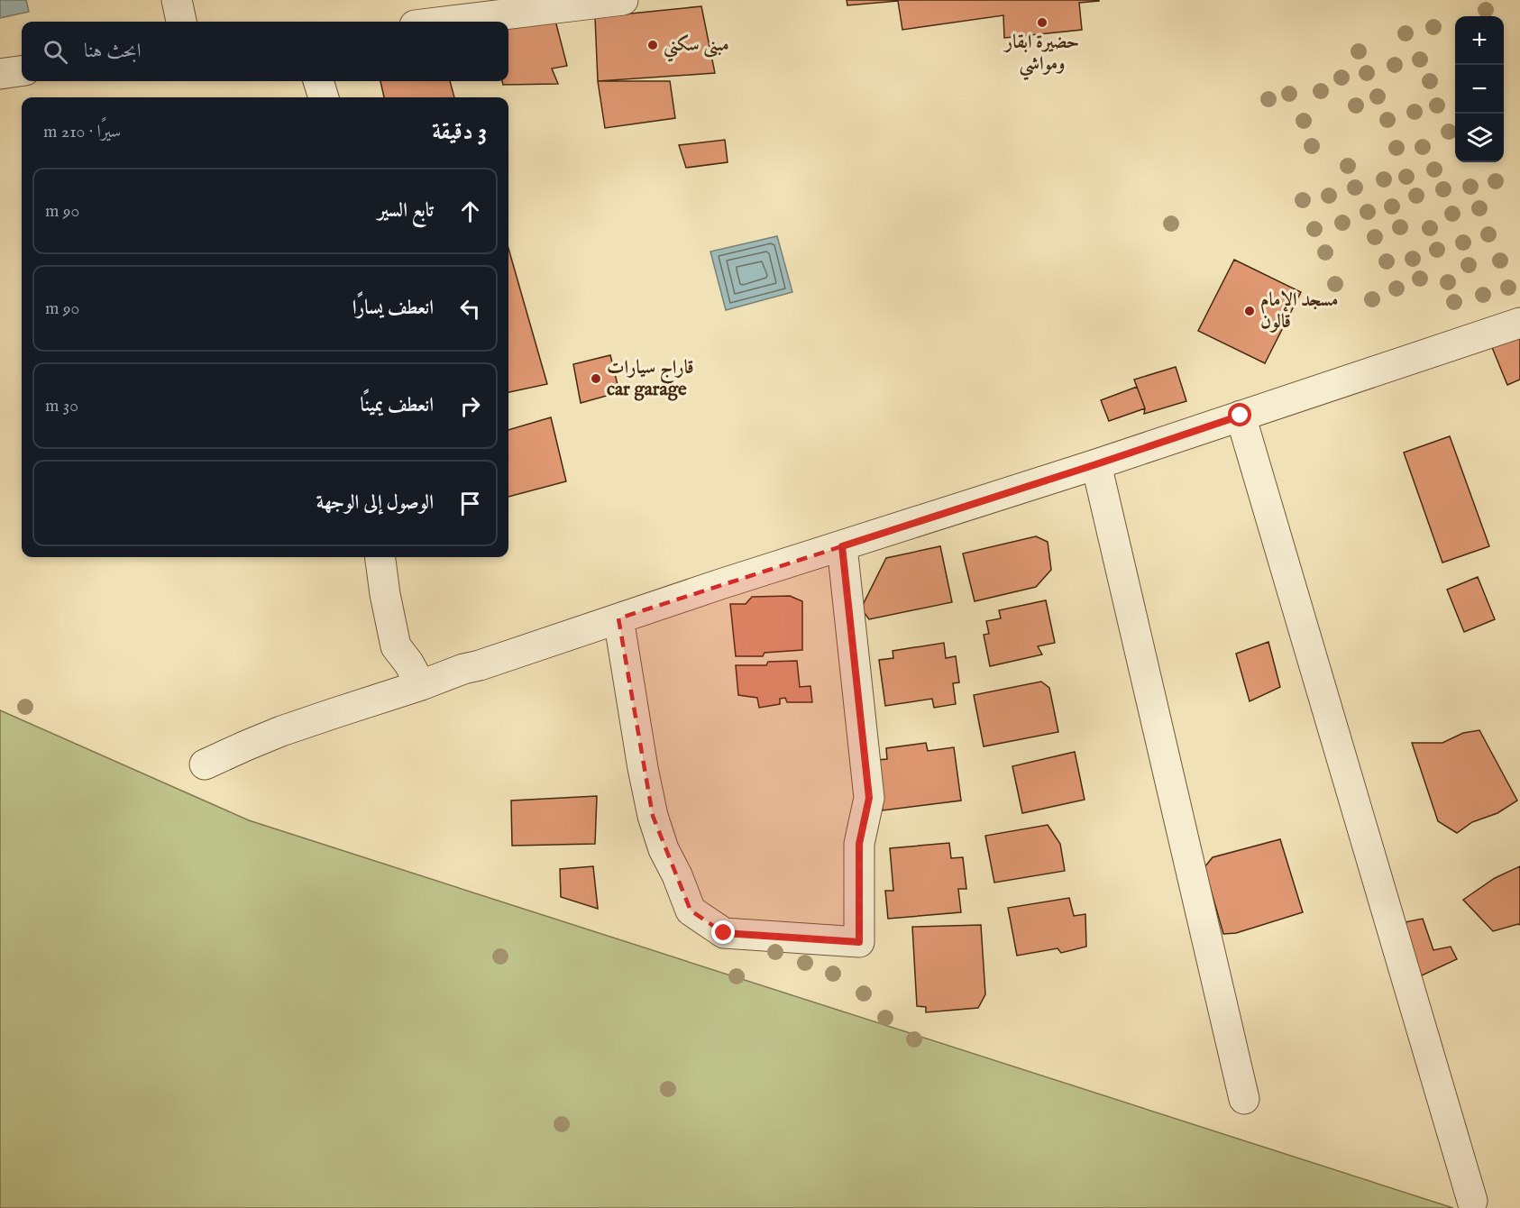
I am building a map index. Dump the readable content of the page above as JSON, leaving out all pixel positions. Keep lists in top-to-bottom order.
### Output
{
  "places": [
    "حضيرة ابقار ومواشي",
    "مبنى سكني",
    "مسجد الإمام قالون",
    "قاراج سيارات car garage"
  ],
  "page": {
    "map_buttons": ["+", "−"],
    "search": "ابحث هنا",
    "heading": ["3 دقيقة", "سيرًا · 210 m"],
    "list": [
      ["تابع السير", "90 m"],
      ["انعطف يسارًا", "90 m"],
      ["انعطف يمينًا", "30 m"],
      "الوصول إلى الوجهة"
    ]
  }
}
